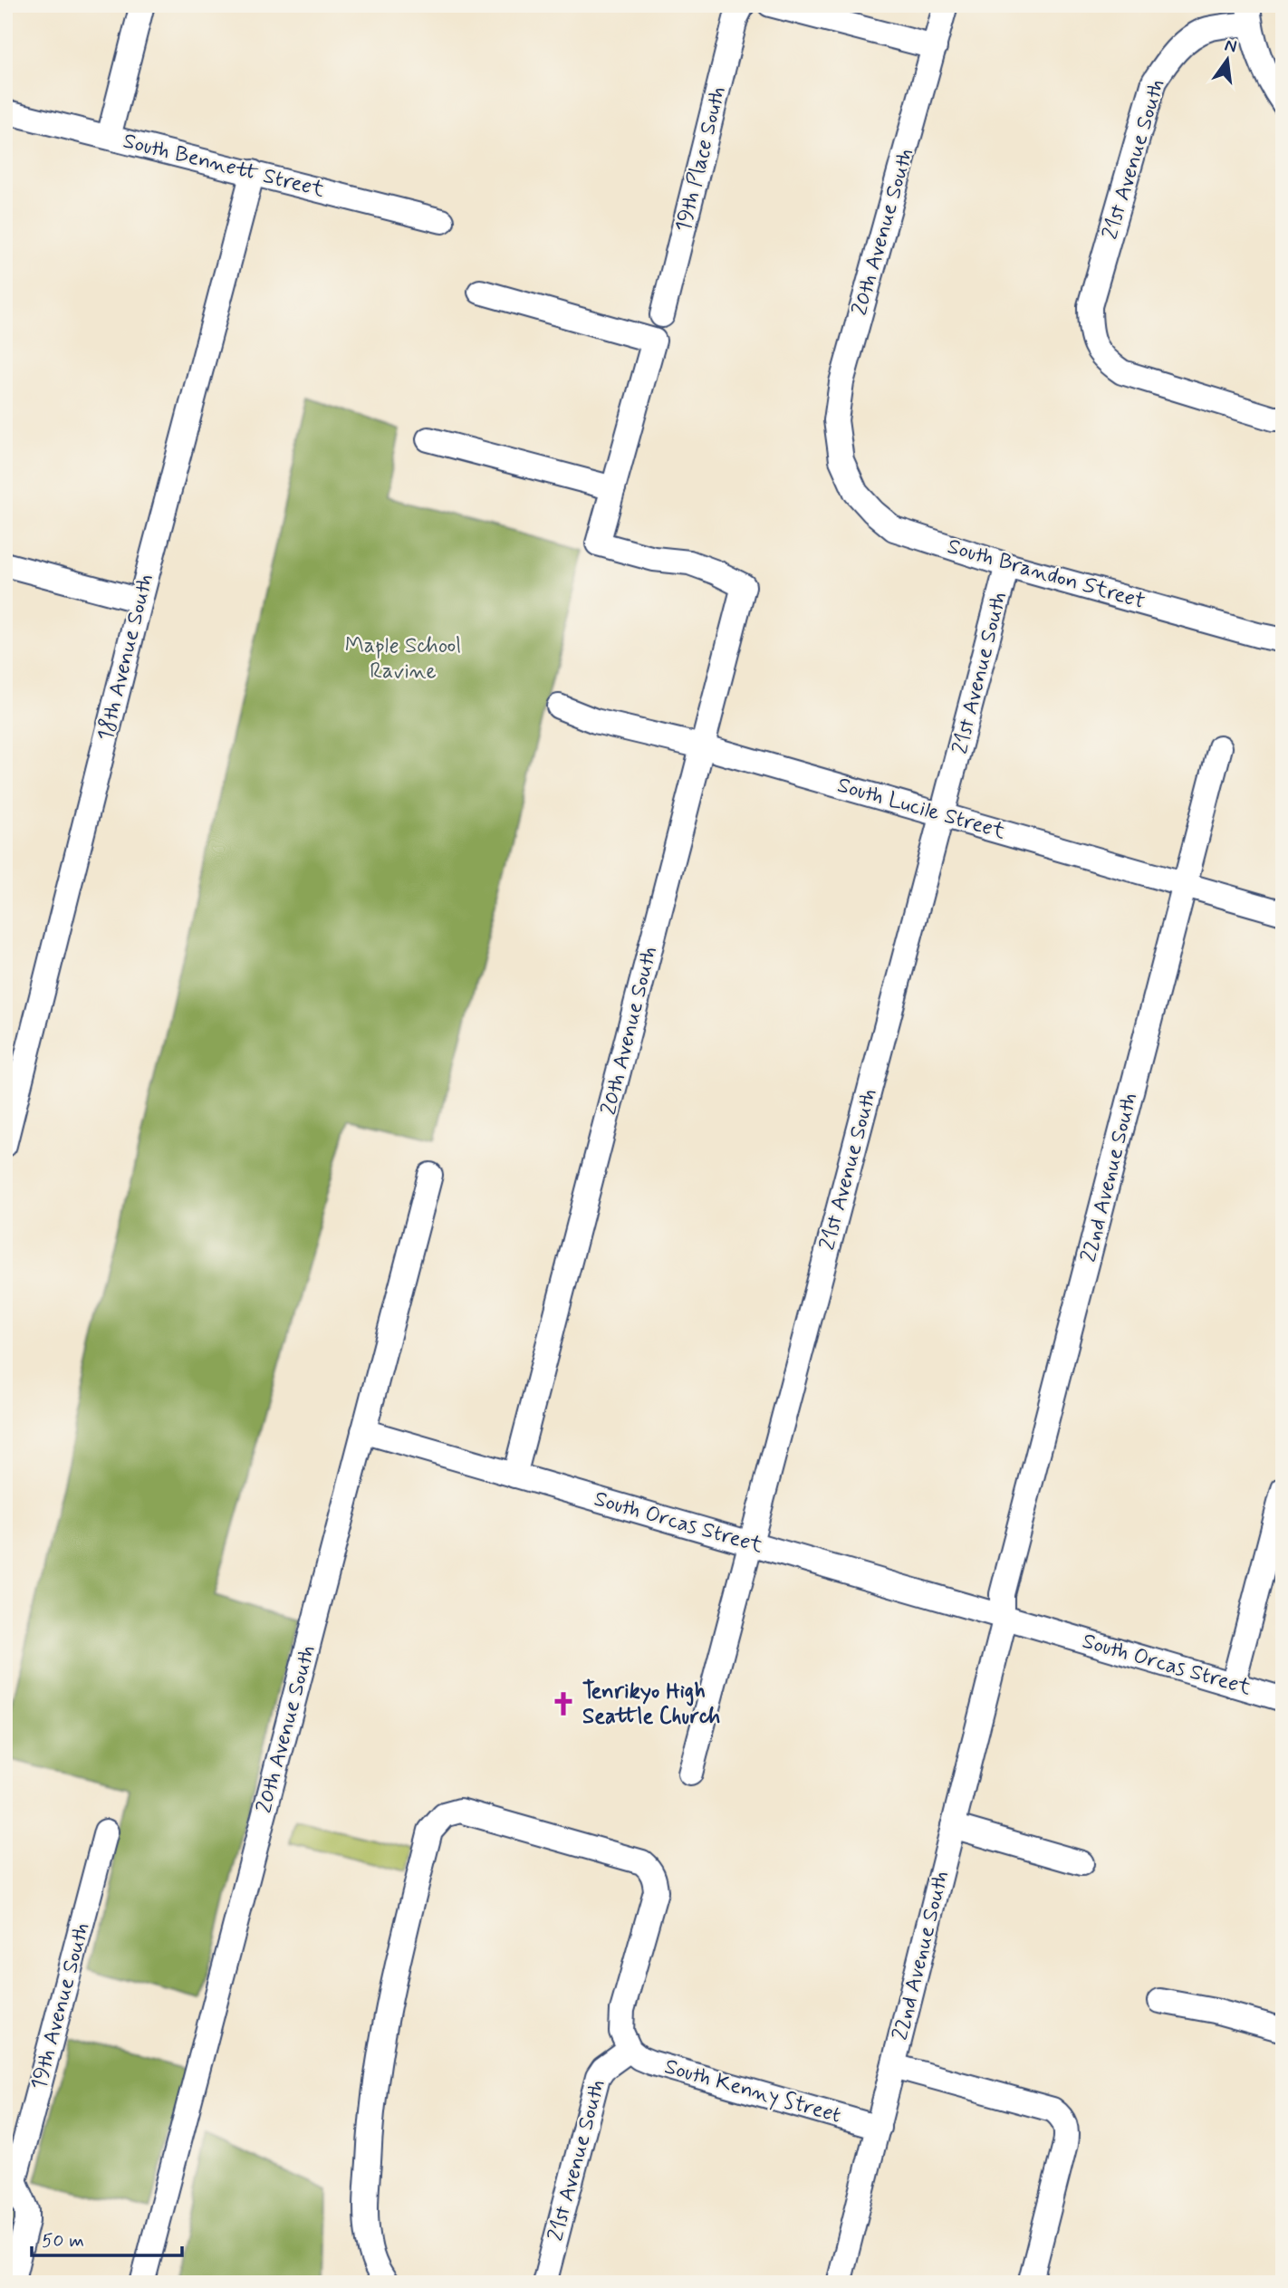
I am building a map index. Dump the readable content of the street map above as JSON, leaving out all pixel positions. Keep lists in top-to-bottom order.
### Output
{
  "streets": {
    "street": [
      "19th Place South",
      "21st Avenue South",
      "South Bennett Street",
      "20th Avenue South",
      "South Brandon Street",
      "18th Avenue South",
      "South Lucile Street",
      "22nd Avenue South",
      "South Orcas Street",
      "19th Avenue South",
      "South Kenny Street"
    ]
  },
  "crossings": [
    ["21st Avenue South", "South Brandon Street"],
    ["21st Avenue South", "South Lucile Street"],
    ["21st Avenue South", "South Orcas Street"],
    ["21st Avenue South", "South Kenny Street"],
    ["South Bennett Street", "18th Avenue South"],
    ["20th Avenue South", "South Brandon Street"],
    ["20th Avenue South", "South Lucile Street"],
    ["20th Avenue South", "South Orcas Street"],
    ["South Lucile Street", "22nd Avenue South"],
    ["22nd Avenue South", "South Orcas Street"],
    ["22nd Avenue South", "South Kenny Street"]
  ],
  "parks": ["Maple School Ravine"],
  "places": {
    "church": ["Tenrikyo High Seattle Church"]
  },
  "scale_bar": "50 m",
  "north": "top"
}
